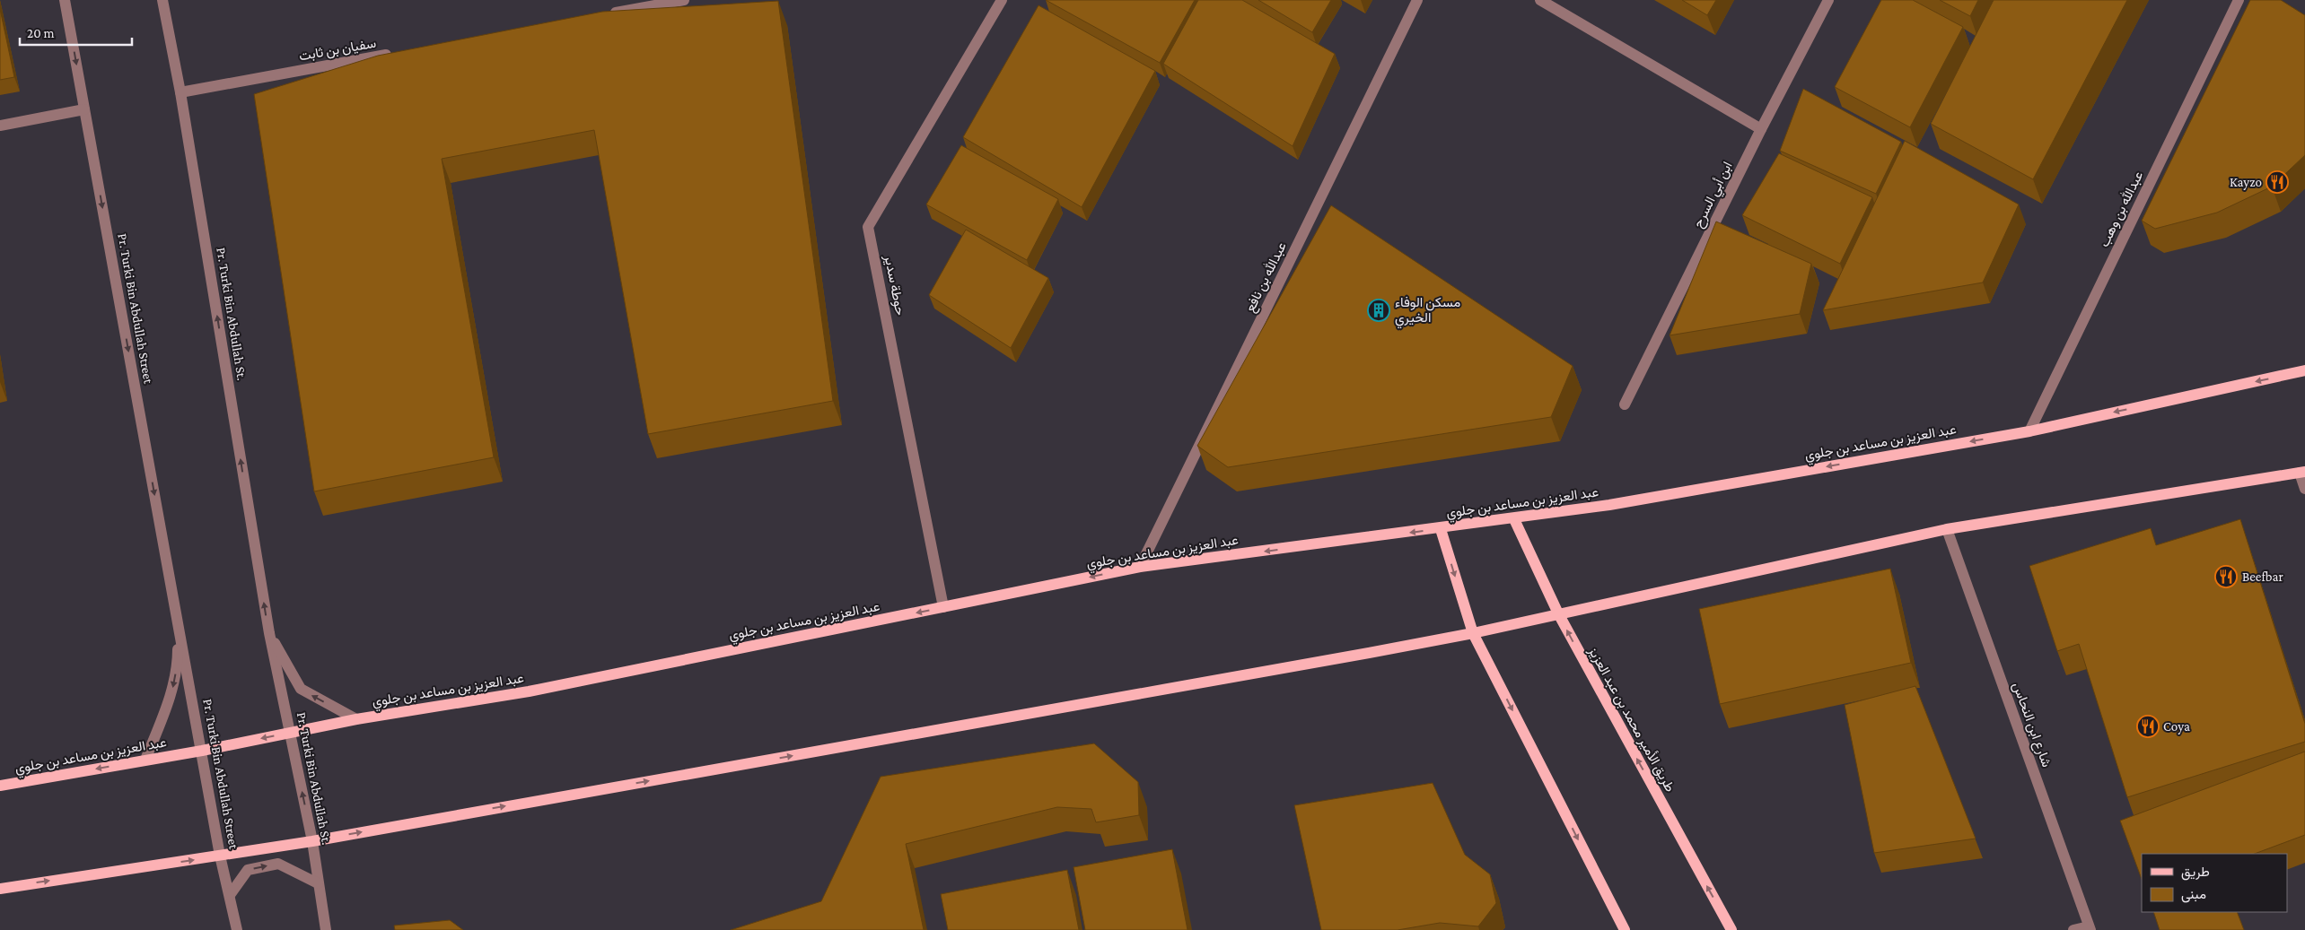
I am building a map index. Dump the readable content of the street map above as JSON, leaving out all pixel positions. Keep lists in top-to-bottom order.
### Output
{
  "streets": {
    "main road": ["عبد العزيز بن مساعد بن جلوي", "طريق الأمير محمد بن عبد العزيز"],
    "street": [
      "سفيان بن ثابت",
      "ابن أبي السرح",
      "عبدالله بن وهب",
      "عبدالله بن نافع",
      "حوطة سدير",
      "Pr. Turki Bin Abdullah Street",
      "Pr. Turki Bin Abdullah St.",
      "شارع ابن النحاس"
    ]
  },
  "crossings": [
    ["سفيان بن ثابت", "Pr. Turki Bin Abdullah St."],
    ["عبدالله بن وهب", "عبد العزيز بن مساعد بن جلوي"],
    ["عبدالله بن نافع", "عبد العزيز بن مساعد بن جلوي"],
    ["حوطة سدير", "عبد العزيز بن مساعد بن جلوي"],
    ["Pr. Turki Bin Abdullah Street", "عبد العزيز بن مساعد بن جلوي"],
    ["Pr. Turki Bin Abdullah St.", "عبد العزيز بن مساعد بن جلوي"],
    ["عبد العزيز بن مساعد بن جلوي", "طريق الأمير محمد بن عبد العزيز"]
  ],
  "one_way": ["Pr. Turki Bin Abdullah Street", "Pr. Turki Bin Abdullah St."],
  "places": {
    "restaurant": ["Kayzo", "Beefbar", "Coya"],
    "building": ["مسكن الوفاء الخيري"]
  },
  "legend": ["طريق", "مبنى"],
  "scale_bar": "20 m"
}
